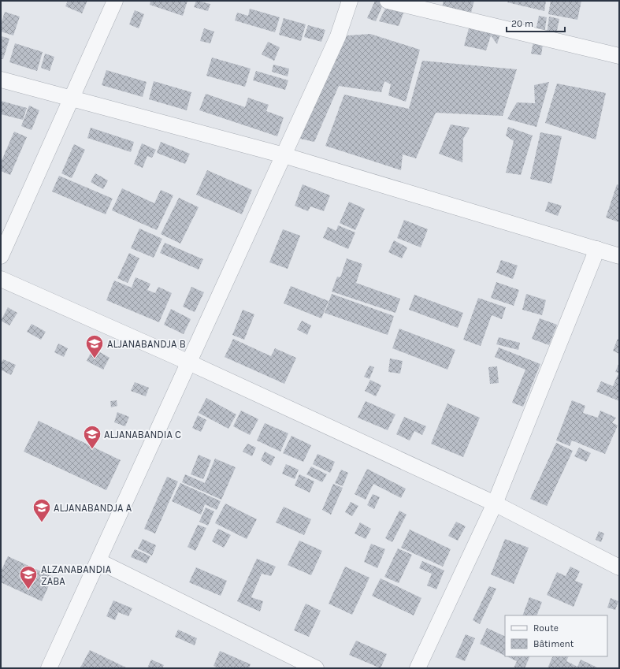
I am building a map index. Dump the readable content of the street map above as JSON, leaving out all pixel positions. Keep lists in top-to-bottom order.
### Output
{
  "places": {
    "school or university": [
      "ALJANABANDJA B",
      "ALJANABANDIA C",
      "ALJANABANDJA A",
      "ALZANABANDIA ZABA"
    ]
  },
  "legend": ["Route", "Bâtiment"],
  "scale_bar": "20 m"
}
